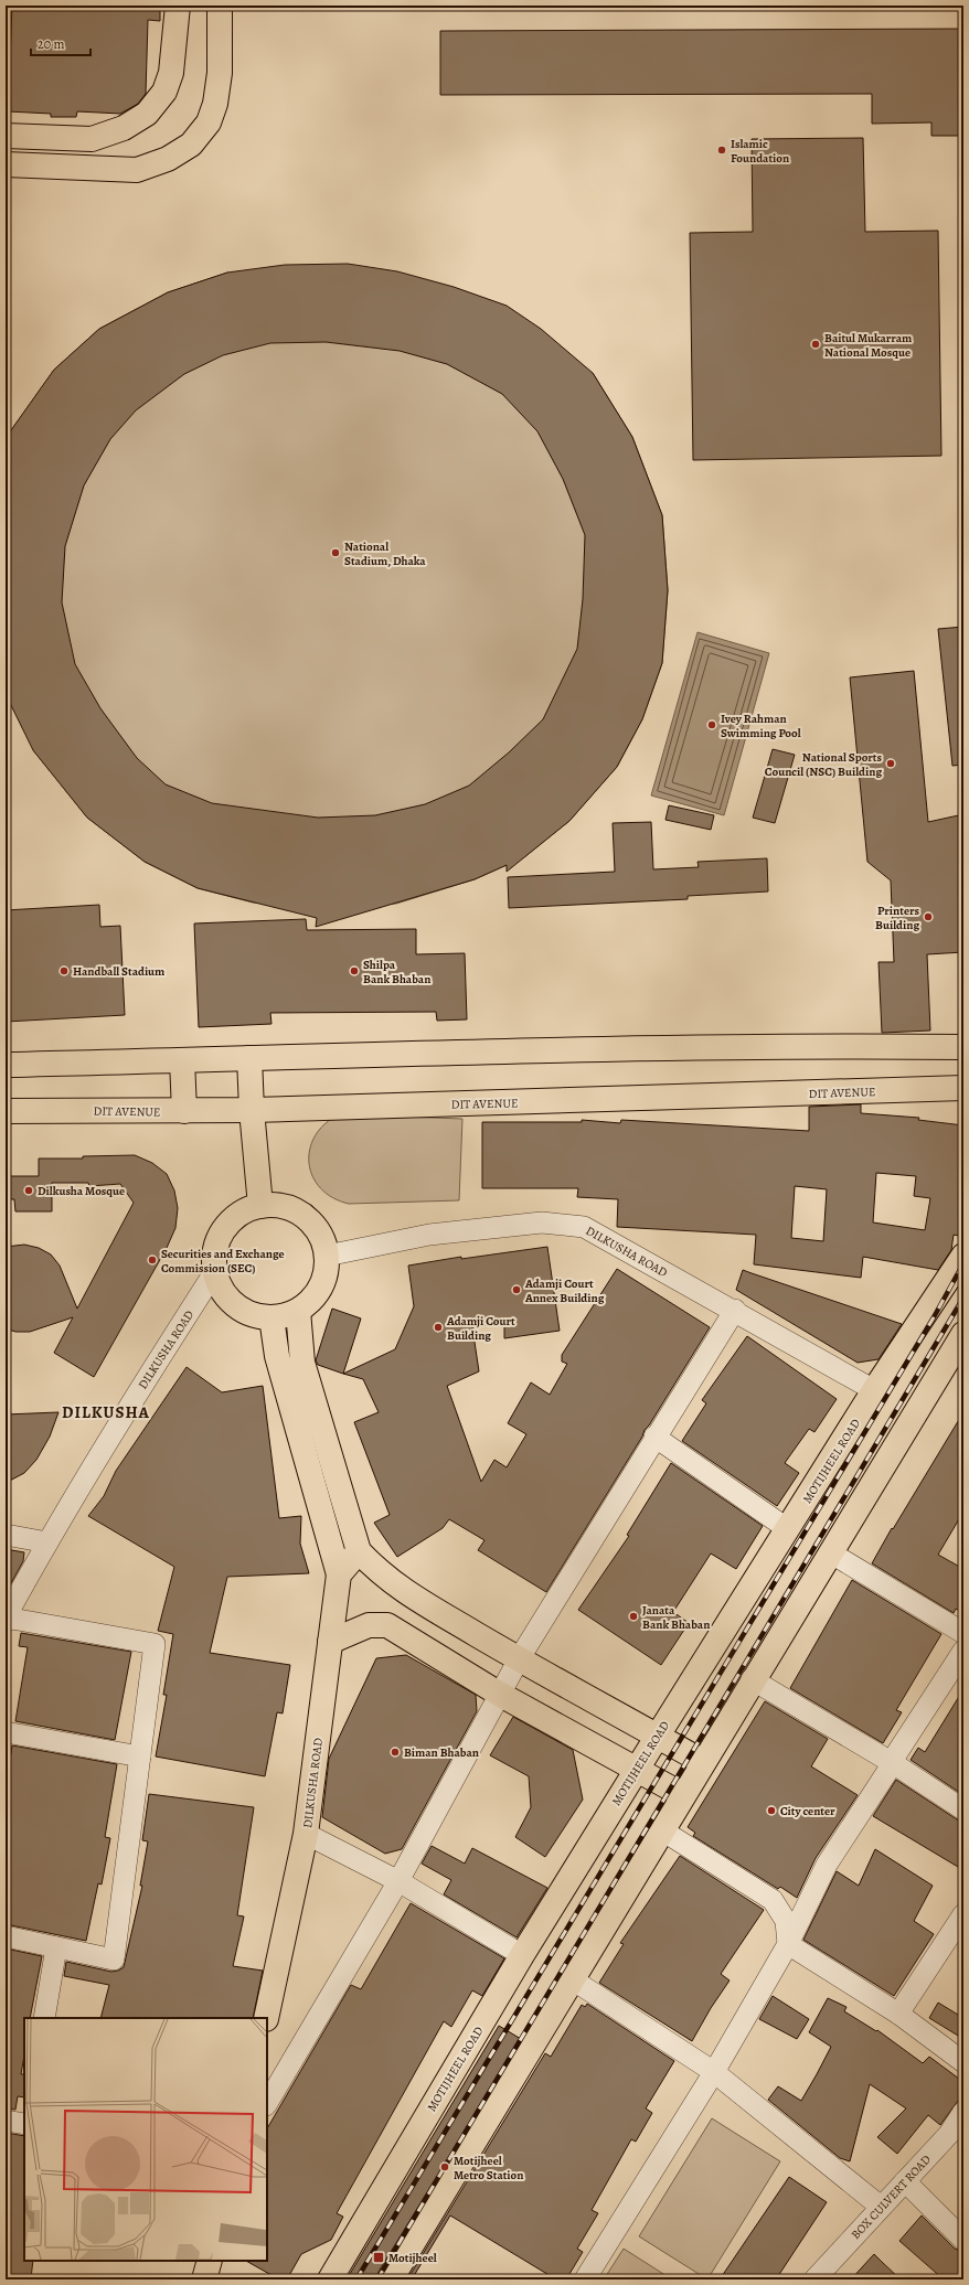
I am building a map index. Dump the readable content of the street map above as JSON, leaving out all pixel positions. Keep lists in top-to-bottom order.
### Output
{
  "streets": {
    "main road": ["DIT AVENUE", "DILKUSHA ROAD", "MOTIJHEEL ROAD"],
    "street": ["BOX CULVERT ROAD"]
  },
  "crossings": [
    ["DILKUSHA ROAD", "MOTIJHEEL ROAD"]
  ],
  "districts": ["DILKUSHA"],
  "places": {
    "other": [
      "Islamic Foundation",
      "Baitul Mukarram National Mosque",
      "National Stadium, Dhaka",
      "Ivey Rahman Swimming Pool",
      "National Sports Council (NSC) Building",
      "Printers Building",
      "Handball Stadium",
      "Shilpa Bank Bhaban",
      "Dilkusha Mosque",
      "Securities and Exchange Commission (SEC)",
      "Adamji Court Annex Building",
      "Adamji Court Building",
      "Janata Bank Bhaban",
      "Biman Bhaban",
      "City center",
      "Motijheel Metro Station"
    ],
    "transit": ["Motijheel"]
  },
  "scale_bar": "20 m"
}
